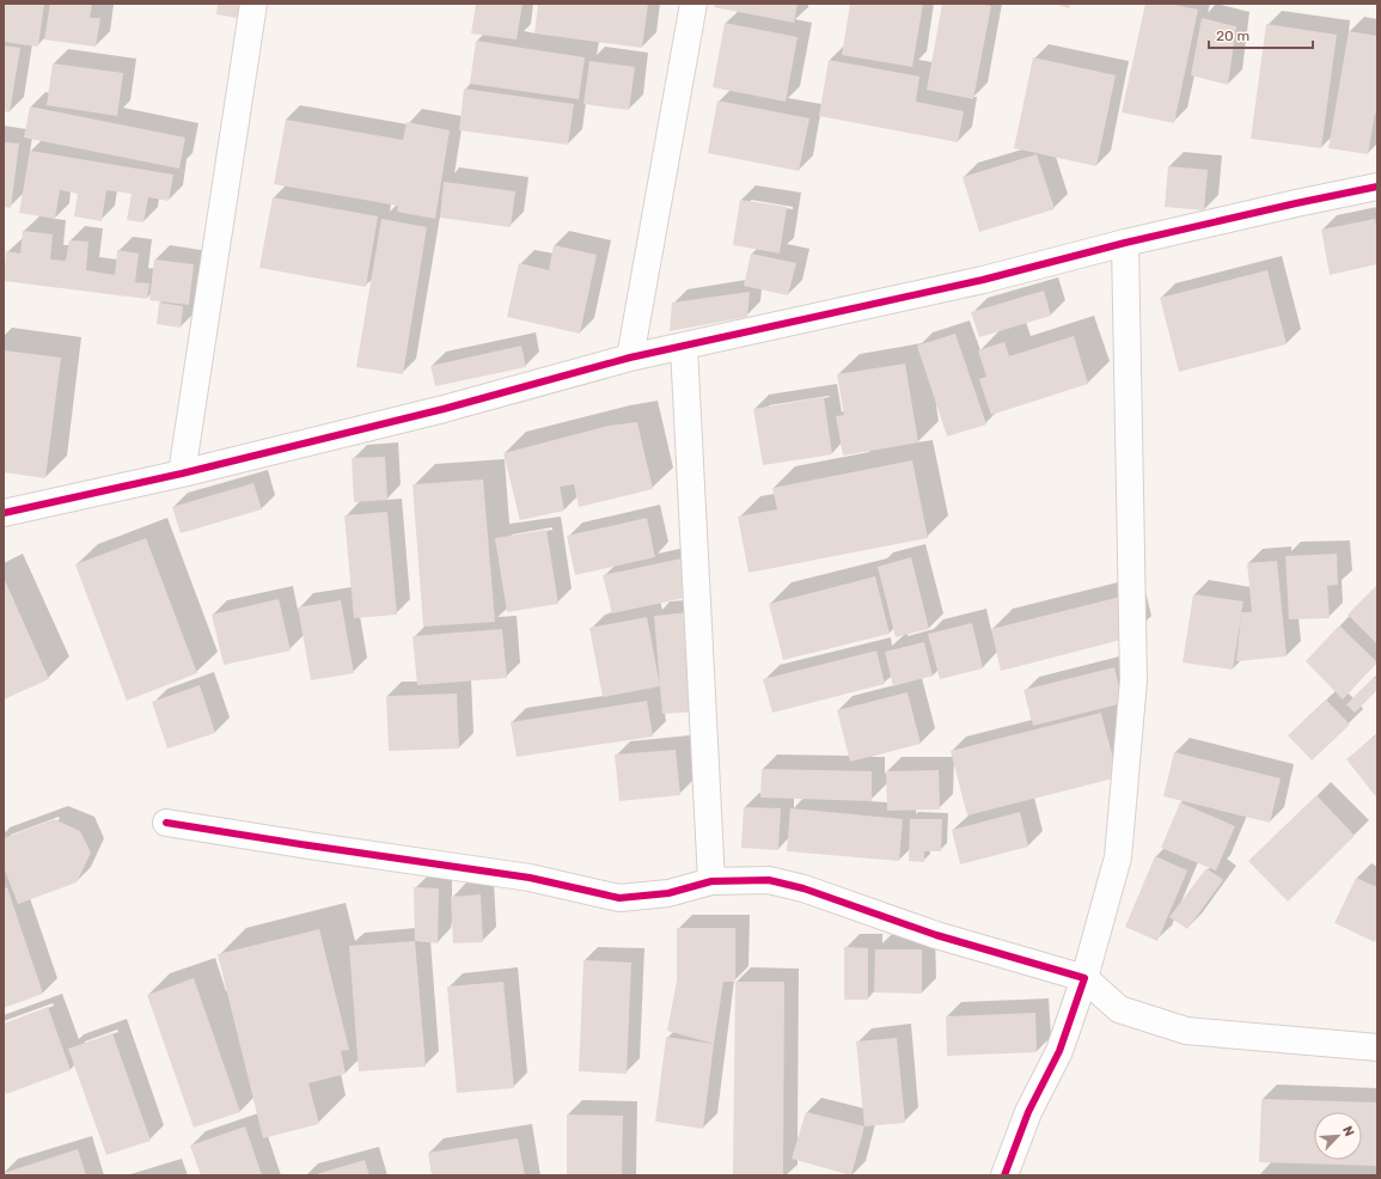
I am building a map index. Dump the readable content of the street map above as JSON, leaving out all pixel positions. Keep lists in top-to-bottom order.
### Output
{
  "scale_bar": "20 m",
  "north": "top right"
}
